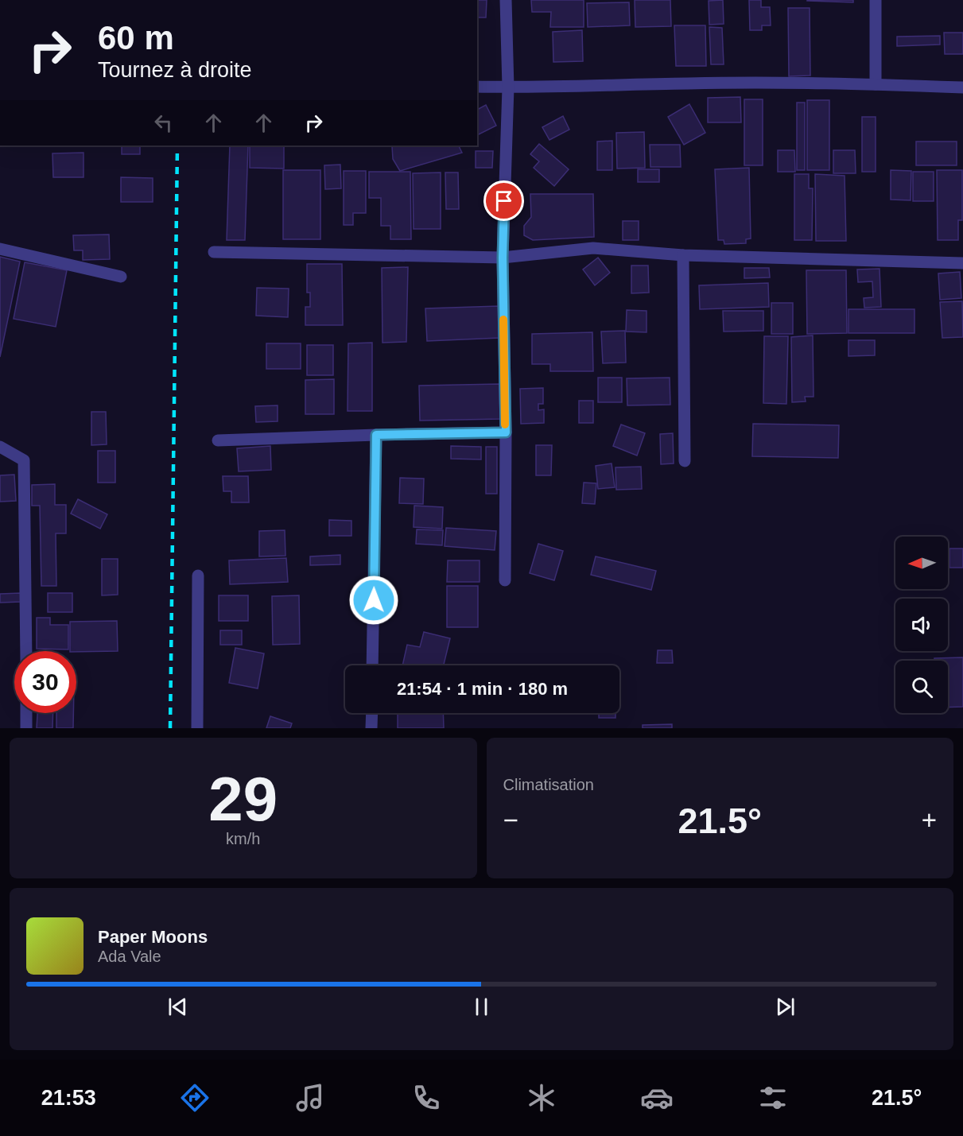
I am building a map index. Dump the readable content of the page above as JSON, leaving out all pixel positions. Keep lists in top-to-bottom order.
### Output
{
  "north": "left",
  "page": {
    "turn": ["60 m", "Tournez à droite"],
    "limit": "30",
    "trip": "21:54 · 1 min · 180 m",
    "tile": [
      ["29", "km/h"],
      "Climatisation"
    ],
    "heat": ["−", "21.5°", "+"],
    "song": ["Paper Moons", "Ada Vale"],
    "tabs": ["21:53", "21.5°"]
  }
}
